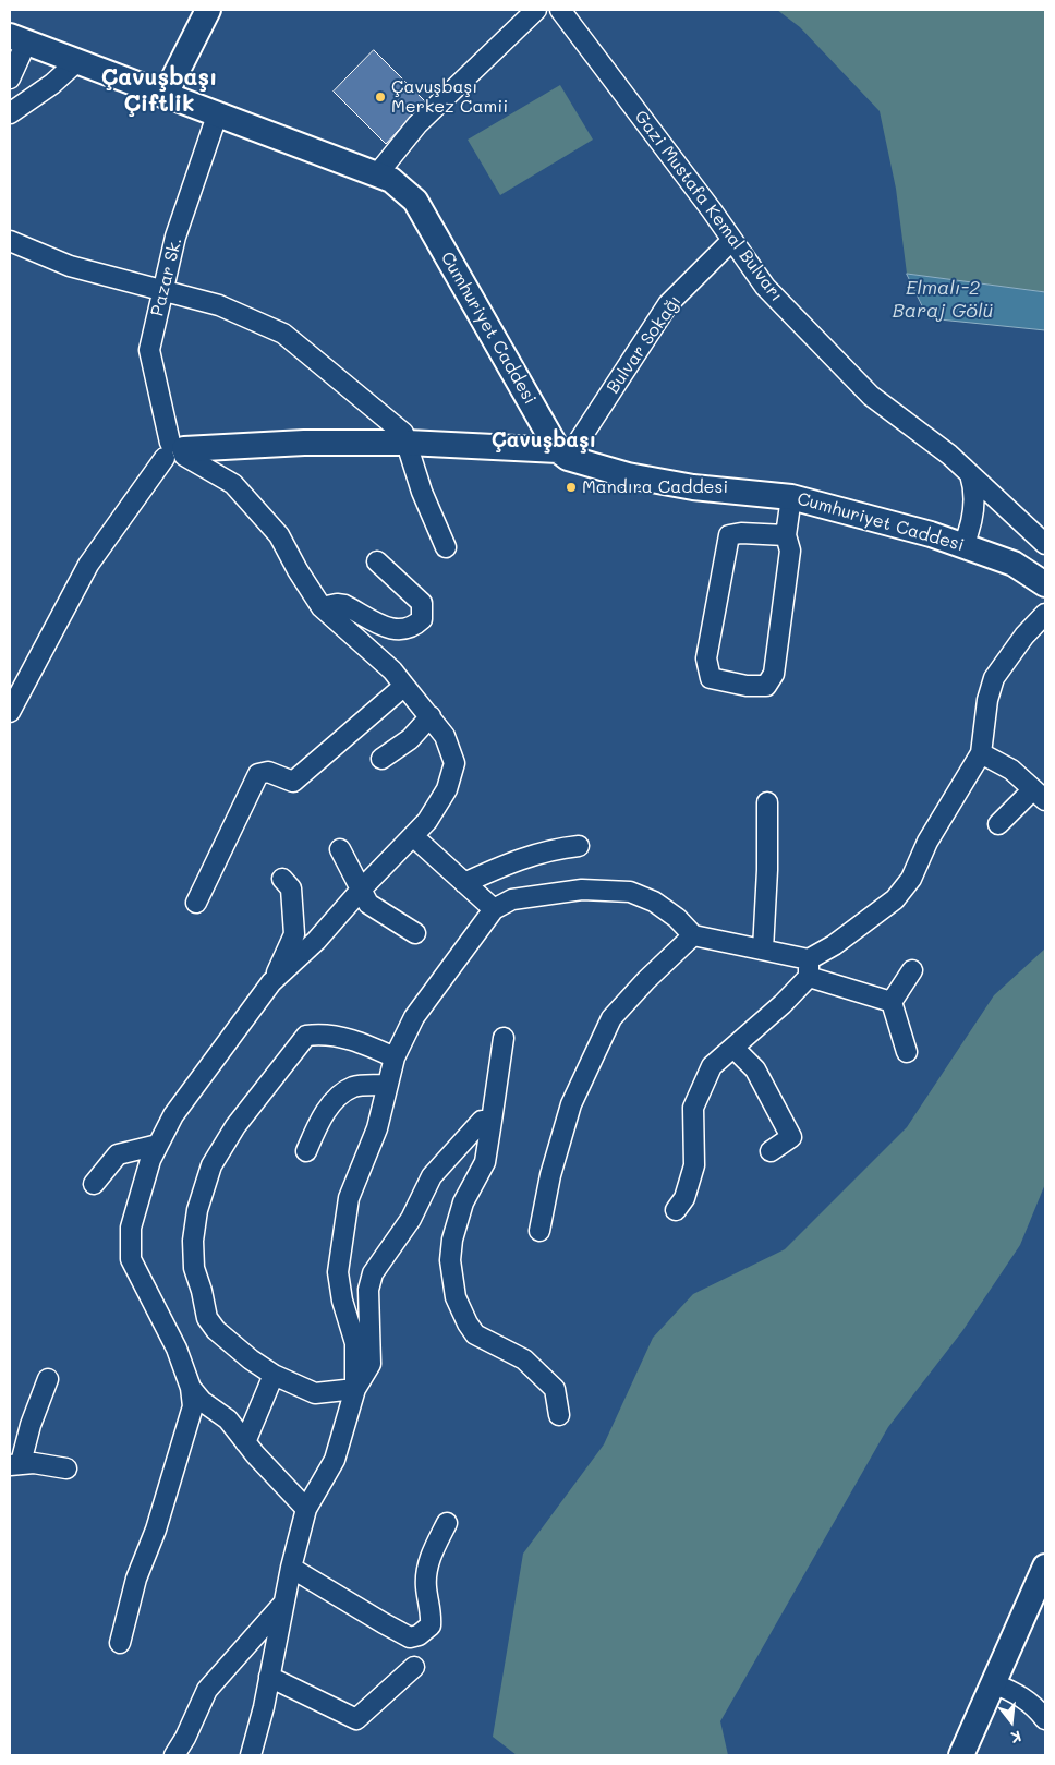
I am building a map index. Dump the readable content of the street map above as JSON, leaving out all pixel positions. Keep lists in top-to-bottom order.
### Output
{
  "streets": {
    "main road": ["Cumhuriyet Caddesi"],
    "street": ["Gazi Mustafa Kemal Bulvarı", "Pazar Sk.", "Bulvar Sokağı"]
  },
  "crossings": [
    ["Gazi Mustafa Kemal Bulvarı", "Bulvar Sokağı"],
    ["Pazar Sk.", "Cumhuriyet Caddesi"],
    ["Cumhuriyet Caddesi", "Bulvar Sokağı"]
  ],
  "districts": ["Çavuşbaşı Çiftlik", "Çavuşbaşı"],
  "water": ["Elmalı-2 Baraj Gölü"],
  "places": ["Çavuşbaşı Merkez Camii", "Mandıra Caddesi"],
  "north": "bottom"
}
